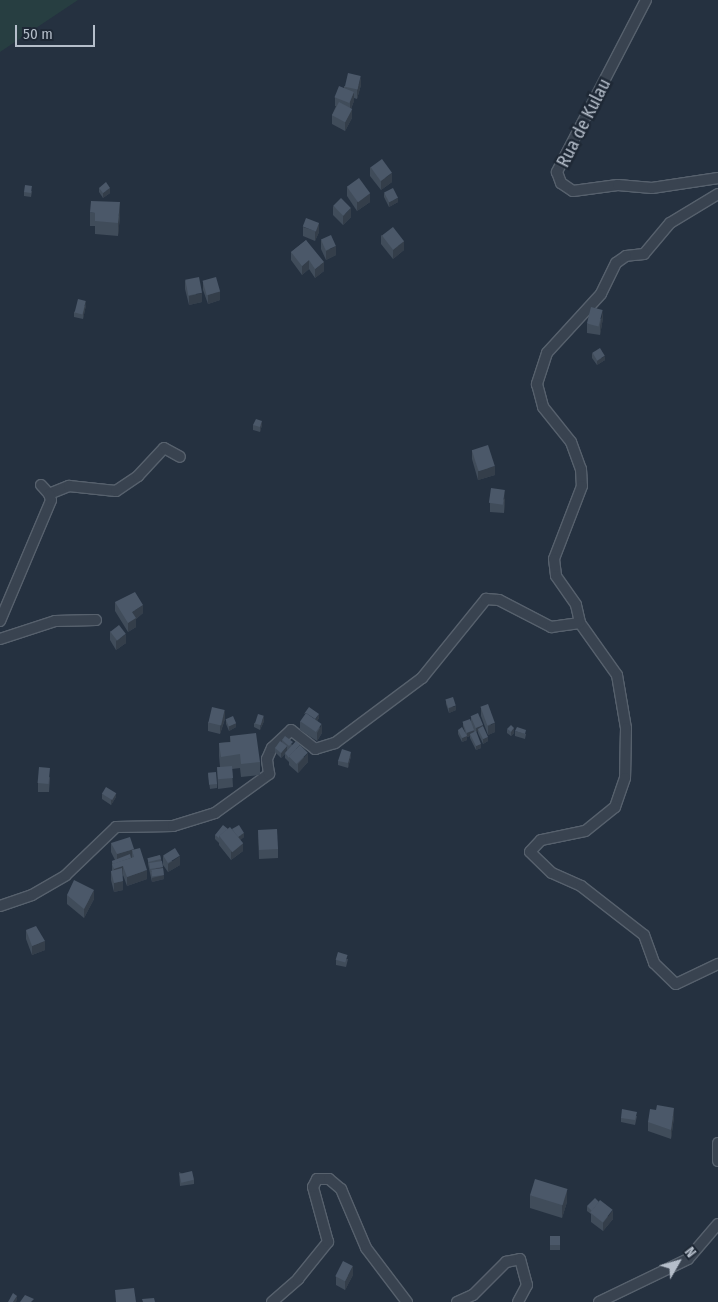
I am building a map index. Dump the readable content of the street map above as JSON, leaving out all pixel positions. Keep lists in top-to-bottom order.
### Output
{
  "streets": {
    "street": ["Rua de Kulau"]
  },
  "scale_bar": "50 m",
  "north": "top right"
}
